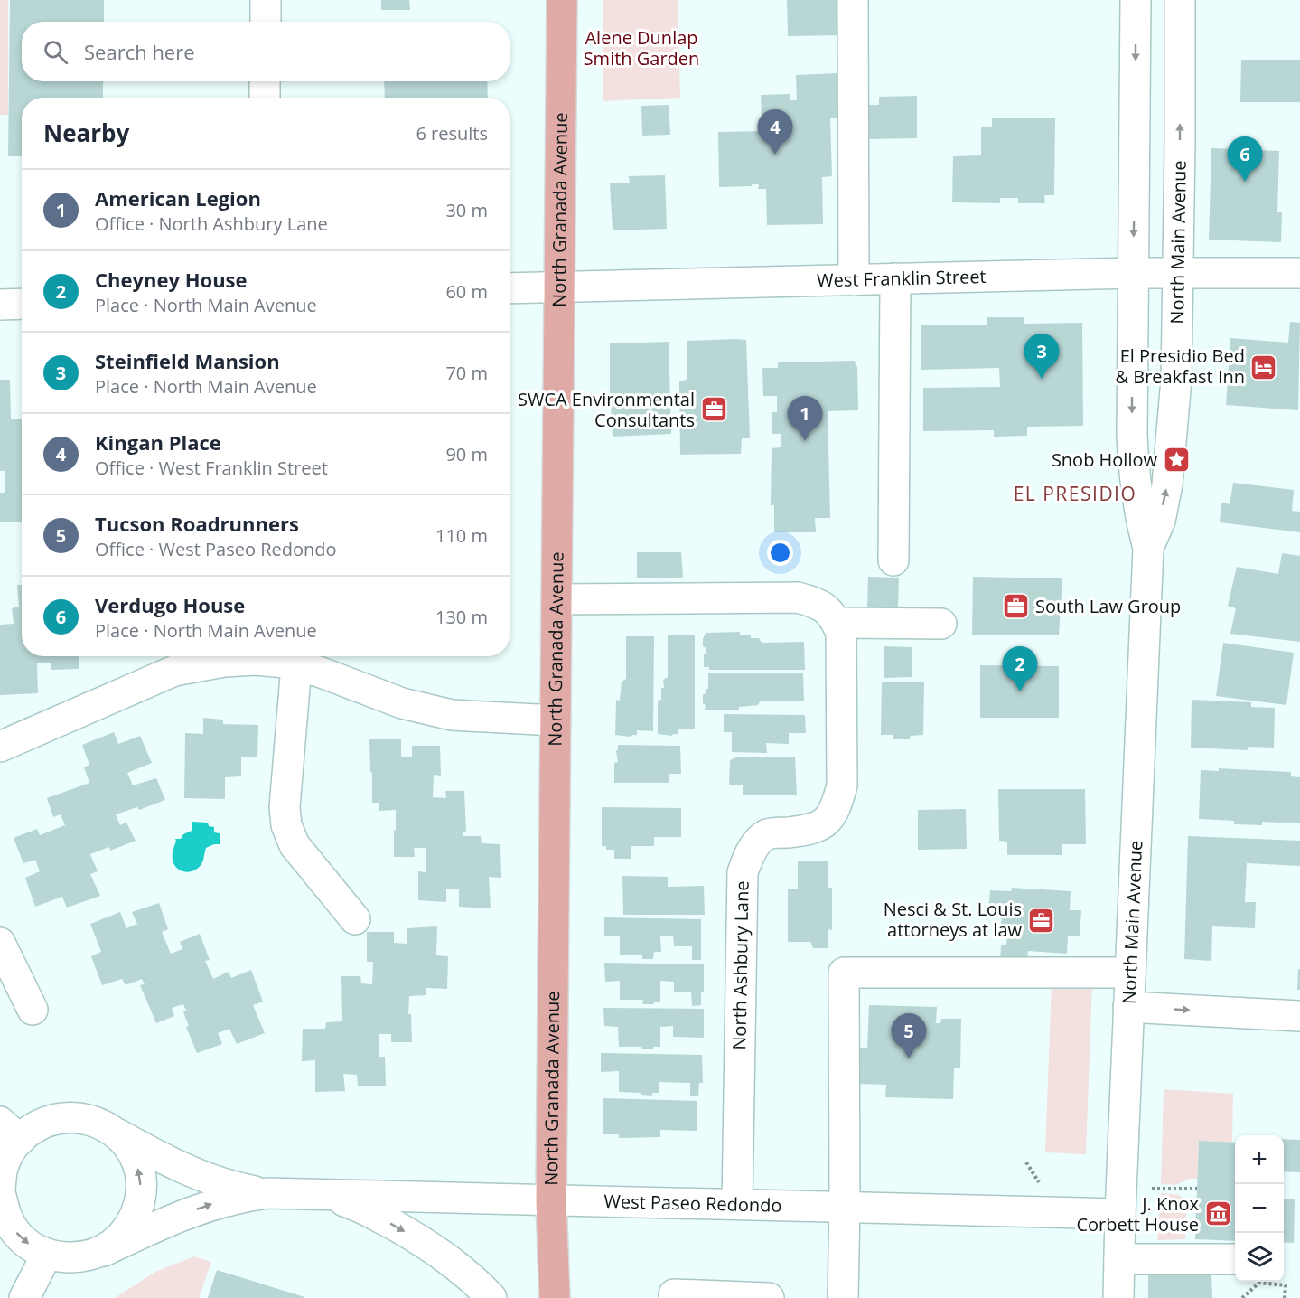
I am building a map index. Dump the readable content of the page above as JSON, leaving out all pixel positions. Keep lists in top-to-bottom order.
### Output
{
  "streets": {
    "main road": ["North Granada Avenue"],
    "street": [
      "North Main Avenue",
      "West Franklin Street",
      "North Ashbury Lane",
      "West Paseo Redondo"
    ]
  },
  "crossings": [
    ["North Granada Avenue", "West Franklin Street"],
    ["North Granada Avenue", "West Paseo Redondo"],
    ["North Main Avenue", "West Franklin Street"],
    ["North Main Avenue", "West Paseo Redondo"],
    ["North Ashbury Lane", "West Paseo Redondo"]
  ],
  "districts": ["EL PRESIDIO"],
  "parks": ["Alene Dunlap Smith Garden"],
  "places": {
    "hotel": ["El Presidio Bed & Breakfast Inn"],
    "office": ["SWCA Environmental Consultants", "South Law Group", "Nesci & St. Louis attorneys at law"],
    "place": ["Snob Hollow"],
    "museum": ["J. Knox Corbett House"]
  },
  "page": {
    "search": "Search here",
    "heading": ["Nearby", "6 results"],
    "pins": [
      "4",
      "6",
      "3",
      "1",
      "2",
      "5"
    ],
    "list": [
      {
        "mark": "1",
        "name": "American Legion",
        "note": "Office · North Ashbury Lane",
        "value": "30 m"
      },
      {
        "mark": "2",
        "name": "Cheyney House",
        "note": "Place · North Main Avenue",
        "value": "60 m"
      },
      {
        "mark": "3",
        "name": "Steinfield Mansion",
        "note": "Place · North Main Avenue",
        "value": "70 m"
      },
      {
        "mark": "4",
        "name": "Kingan Place",
        "note": "Office · West Franklin Street",
        "value": "90 m"
      },
      {
        "mark": "5",
        "name": "Tucson Roadrunners",
        "note": "Office · West Paseo Redondo",
        "value": "110 m"
      },
      {
        "mark": "6",
        "name": "Verdugo House",
        "note": "Place · North Main Avenue",
        "value": "130 m"
      }
    ],
    "map_buttons": ["+", "−"]
  }
}
